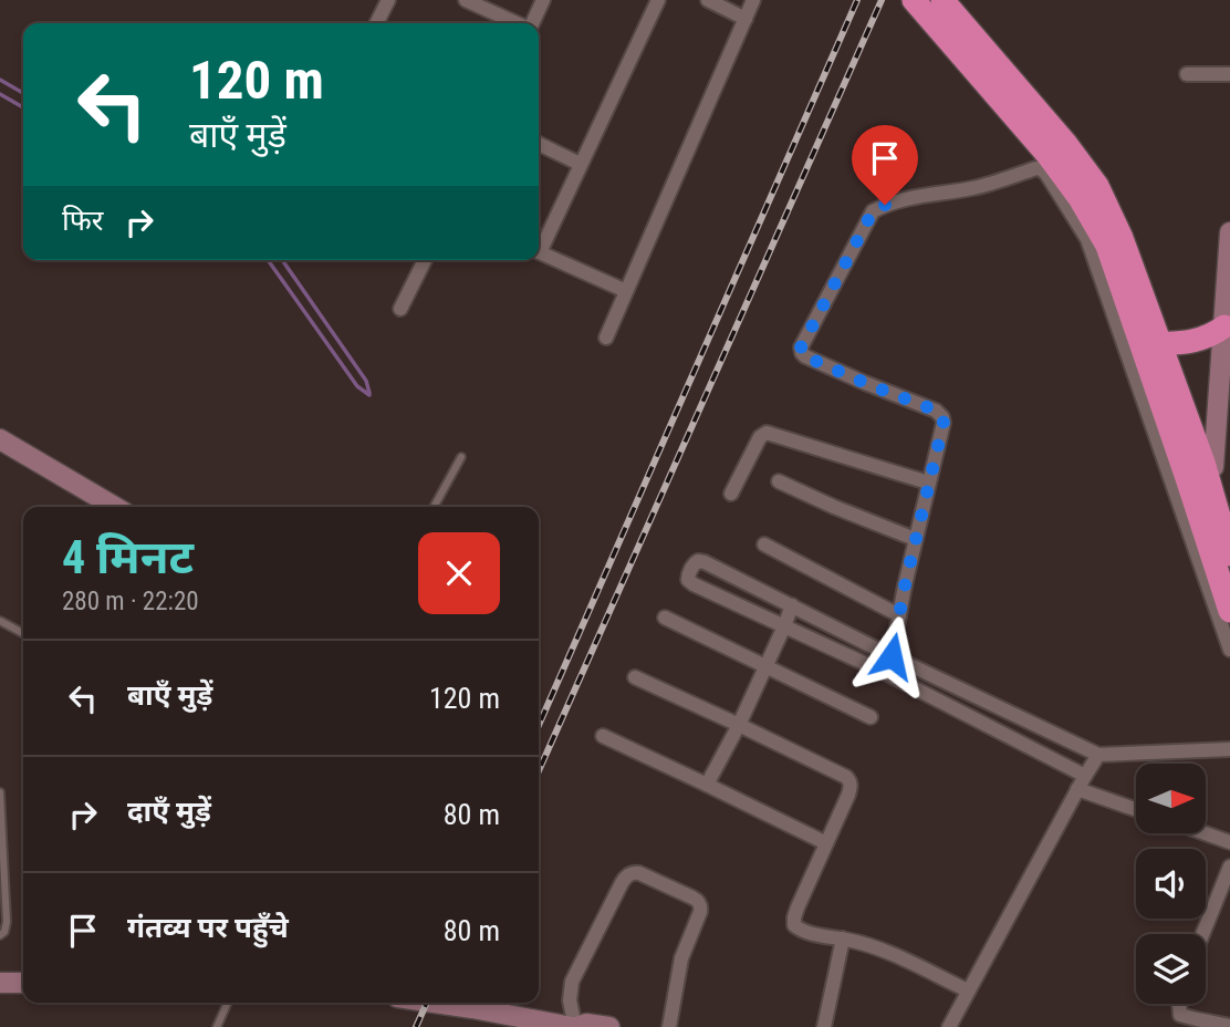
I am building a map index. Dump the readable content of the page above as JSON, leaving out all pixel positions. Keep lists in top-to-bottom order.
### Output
{
  "north": "right",
  "page": {
    "turn": ["120 m", "बाएँ मुड़ें"],
    "then": "फिर",
    "heading": ["4 मिनट", "280 m · 22:20"],
    "list": [
      {
        "name": "बाएँ मुड़ें",
        "value": "120 m"
      },
      {
        "name": "दाएँ मुड़ें",
        "value": "80 m"
      },
      {
        "name": "गंतव्य पर पहुँचे",
        "value": "80 m"
      }
    ]
  }
}
